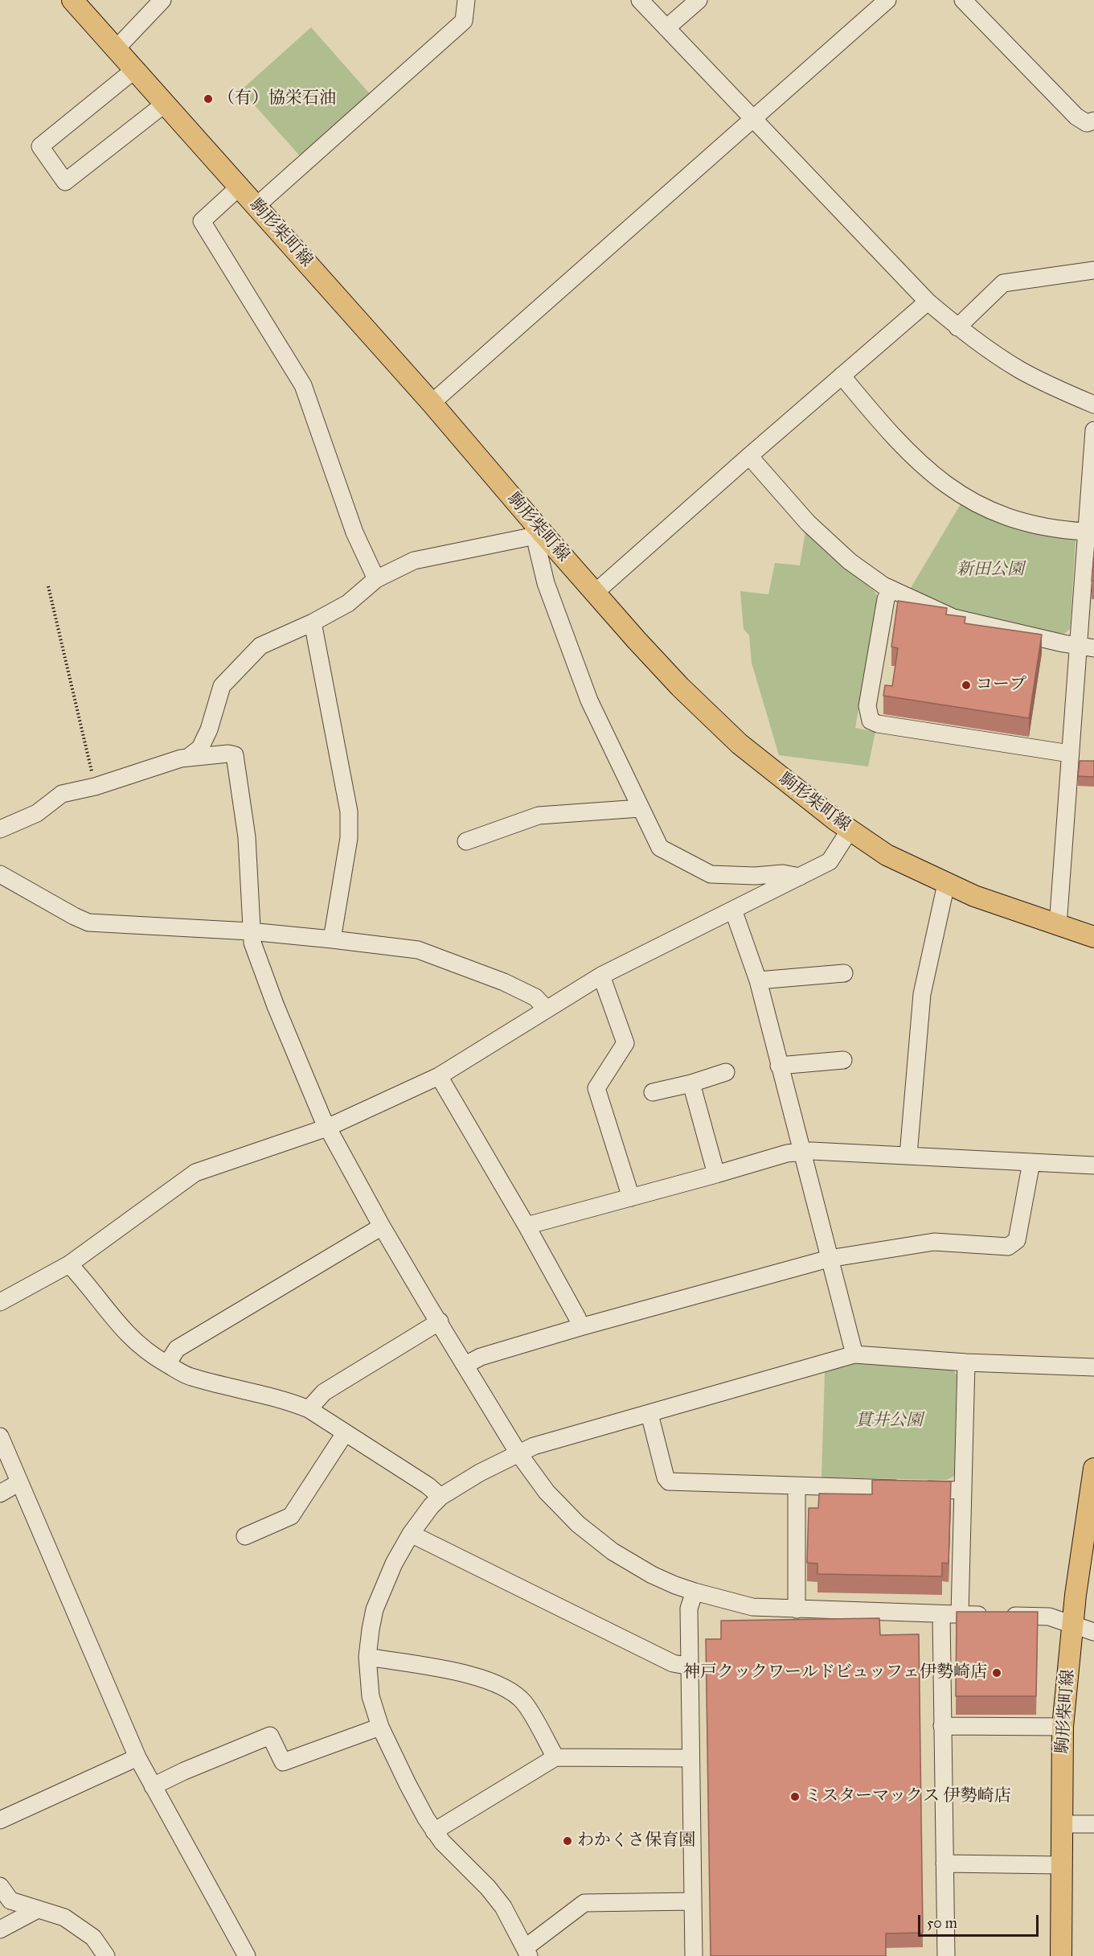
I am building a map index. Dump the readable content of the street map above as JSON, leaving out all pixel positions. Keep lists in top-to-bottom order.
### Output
{
  "streets": {
    "main road": ["駒形柴町線"]
  },
  "parks": ["新田公園", "貫井公園"],
  "places": [
    "（有）協栄石油",
    "コープ",
    "神戸クックワールドビュッフェ伊勢崎店",
    "ミスターマックス 伊勢崎店",
    "わかくさ保育園"
  ],
  "scale_bar": "50 m"
}
